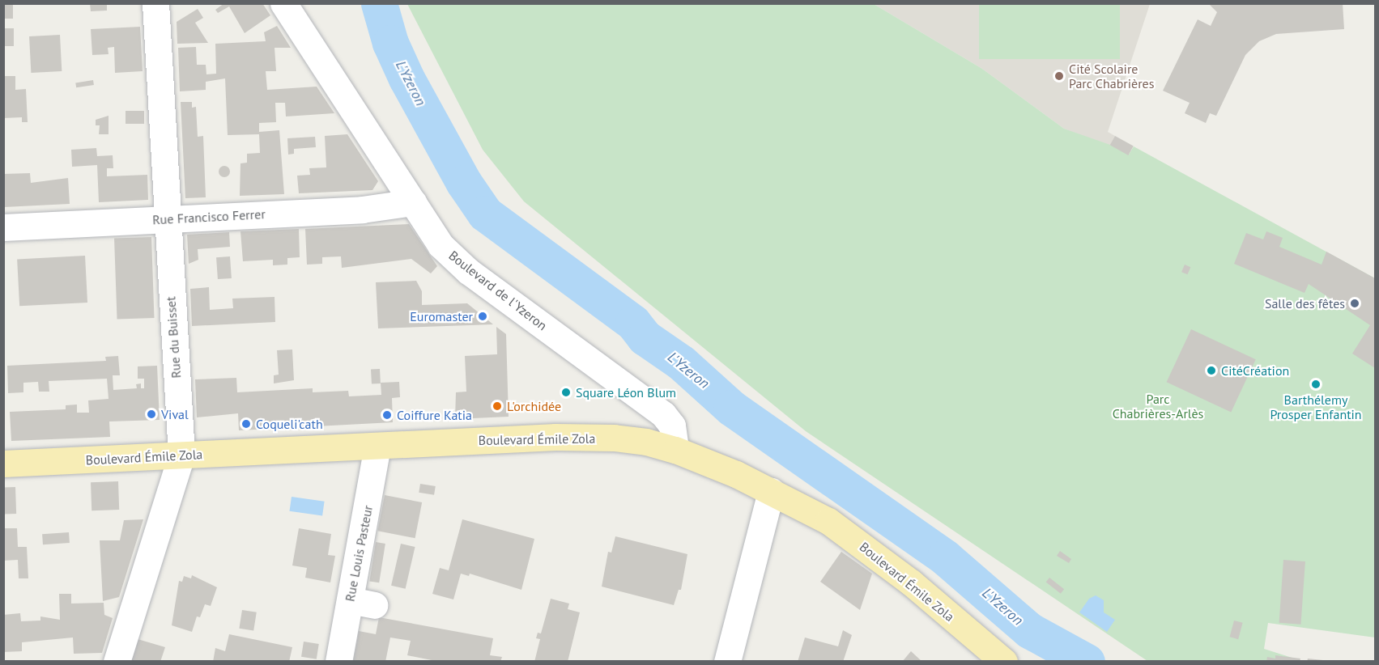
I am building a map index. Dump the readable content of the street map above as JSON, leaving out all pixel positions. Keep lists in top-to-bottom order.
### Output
{
  "streets": {
    "main road": ["Boulevard Émile Zola"],
    "street": [
      "Rue Francisco Ferrer",
      "Boulevard de l'Yzeron",
      "Rue du Buisset",
      "Rue Louis Pasteur"
    ]
  },
  "crossings": [
    ["Rue Francisco Ferrer", "Boulevard de l'Yzeron"],
    ["Rue Francisco Ferrer", "Rue du Buisset"],
    ["Boulevard de l'Yzeron", "Boulevard Émile Zola"],
    ["Rue du Buisset", "Boulevard Émile Zola"],
    ["Boulevard Émile Zola", "Rue Louis Pasteur"]
  ],
  "water": ["L'Yzeron"],
  "parks": ["Parc Chabrières-Arlès"],
  "places": [
    "Cité Scolaire Parc Chabrières",
    "Salle des fêtes",
    "Euromaster",
    "CitéCréation",
    "Barthélemy Prosper Enfantin",
    "Square Léon Blum",
    "L'orchidée",
    "Vival",
    "Coiffure Katia",
    "Coqueli'cath"
  ]
}
